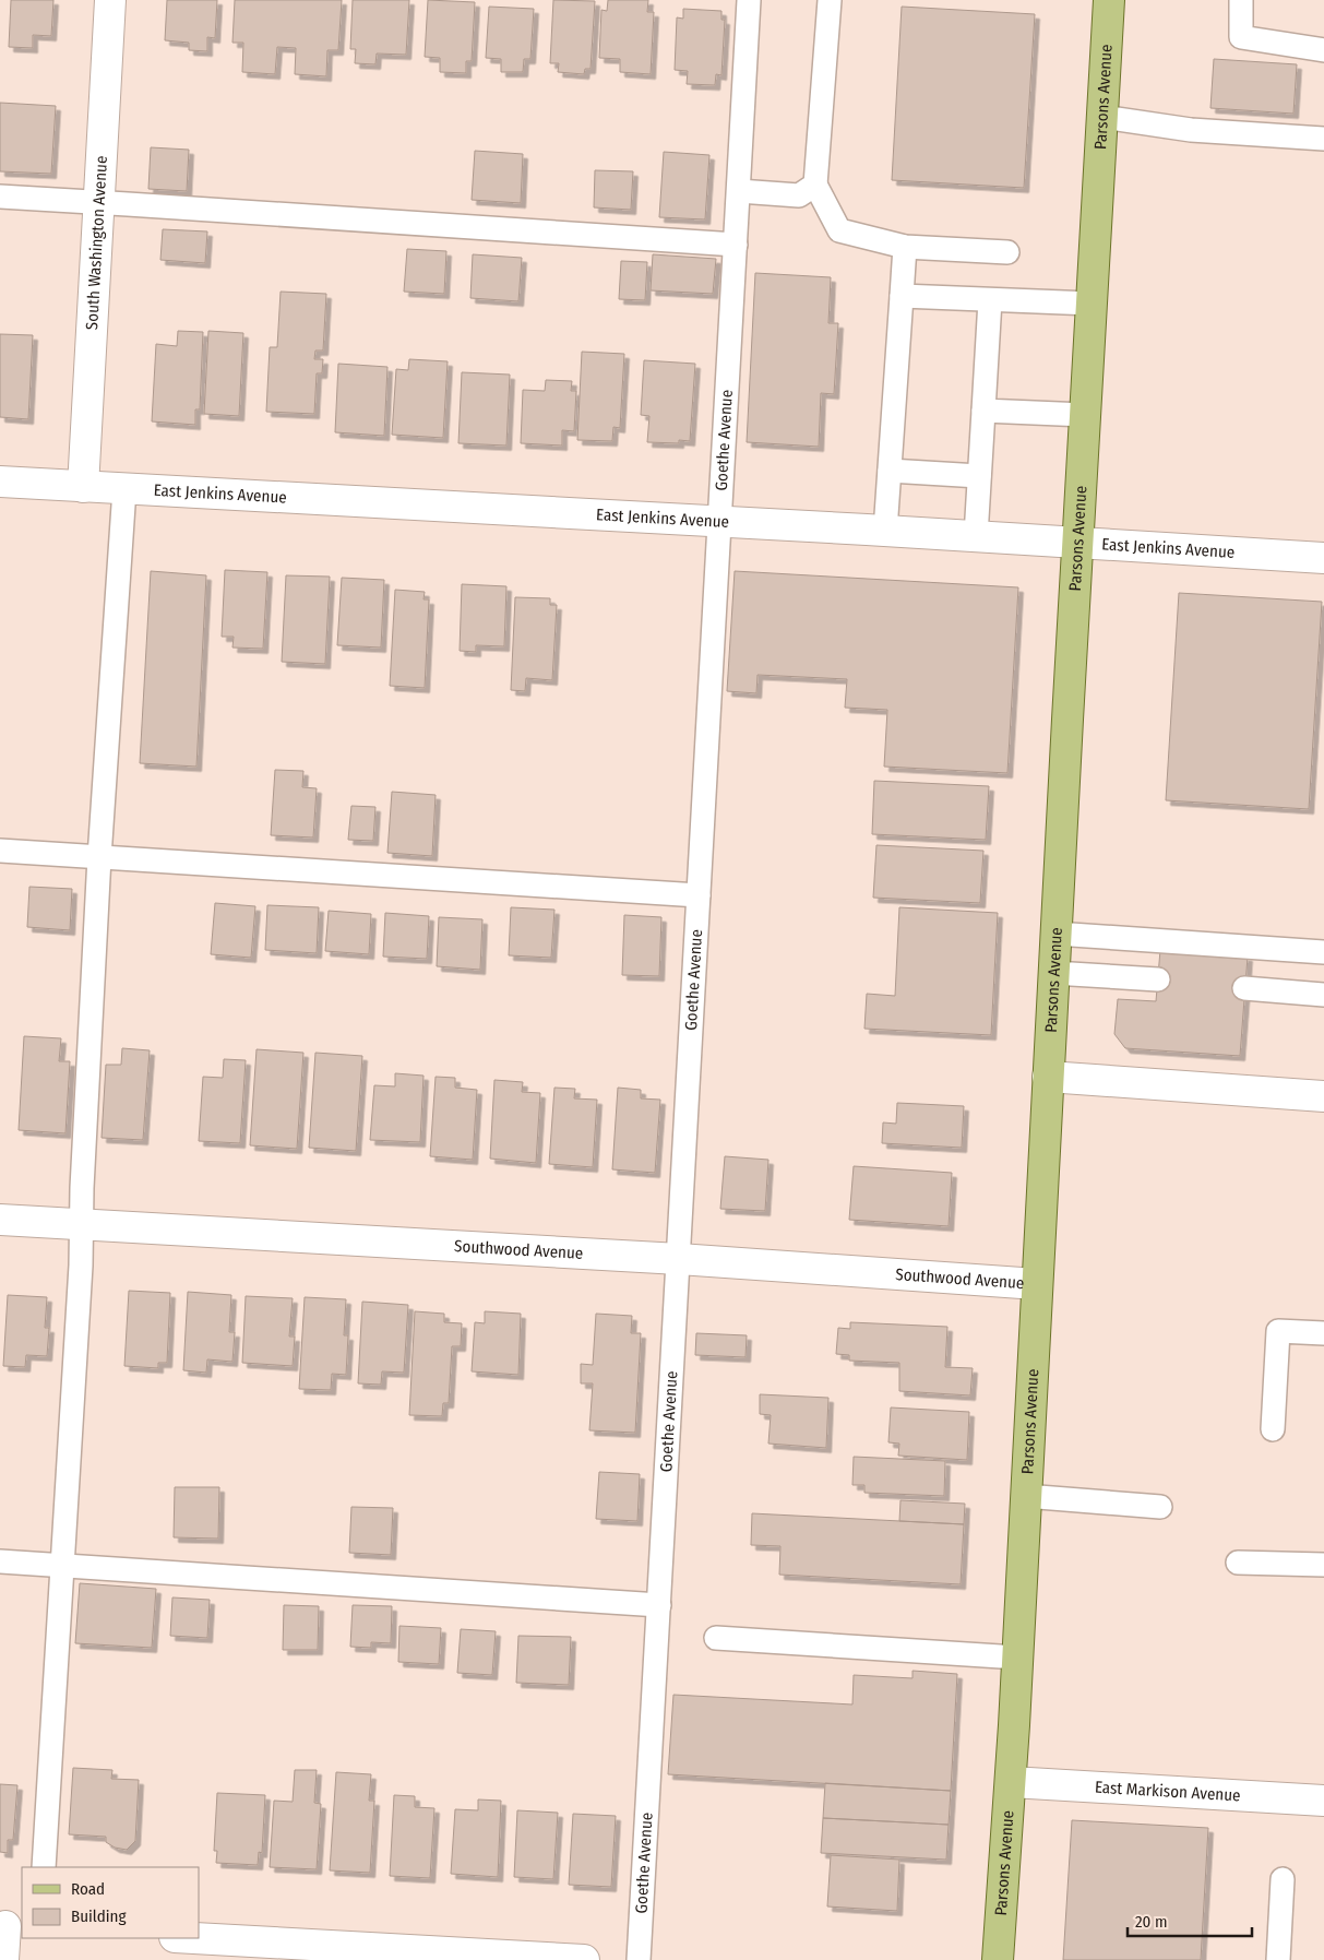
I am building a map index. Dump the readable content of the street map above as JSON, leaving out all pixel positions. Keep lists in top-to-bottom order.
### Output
{
  "streets": {
    "main road": ["Parsons Avenue"],
    "street": [
      "South Washington Avenue",
      "East Jenkins Avenue",
      "Southwood Avenue",
      "East Markison Avenue"
    ],
    "lane": ["Goethe Avenue"]
  },
  "crossings": [
    ["Parsons Avenue", "East Jenkins Avenue"],
    ["Parsons Avenue", "Southwood Avenue"],
    ["Parsons Avenue", "East Markison Avenue"],
    ["South Washington Avenue", "East Jenkins Avenue"],
    ["Goethe Avenue", "East Jenkins Avenue"],
    ["Goethe Avenue", "Southwood Avenue"]
  ],
  "legend": ["Road", "Building"],
  "scale_bar": "20 m"
}
